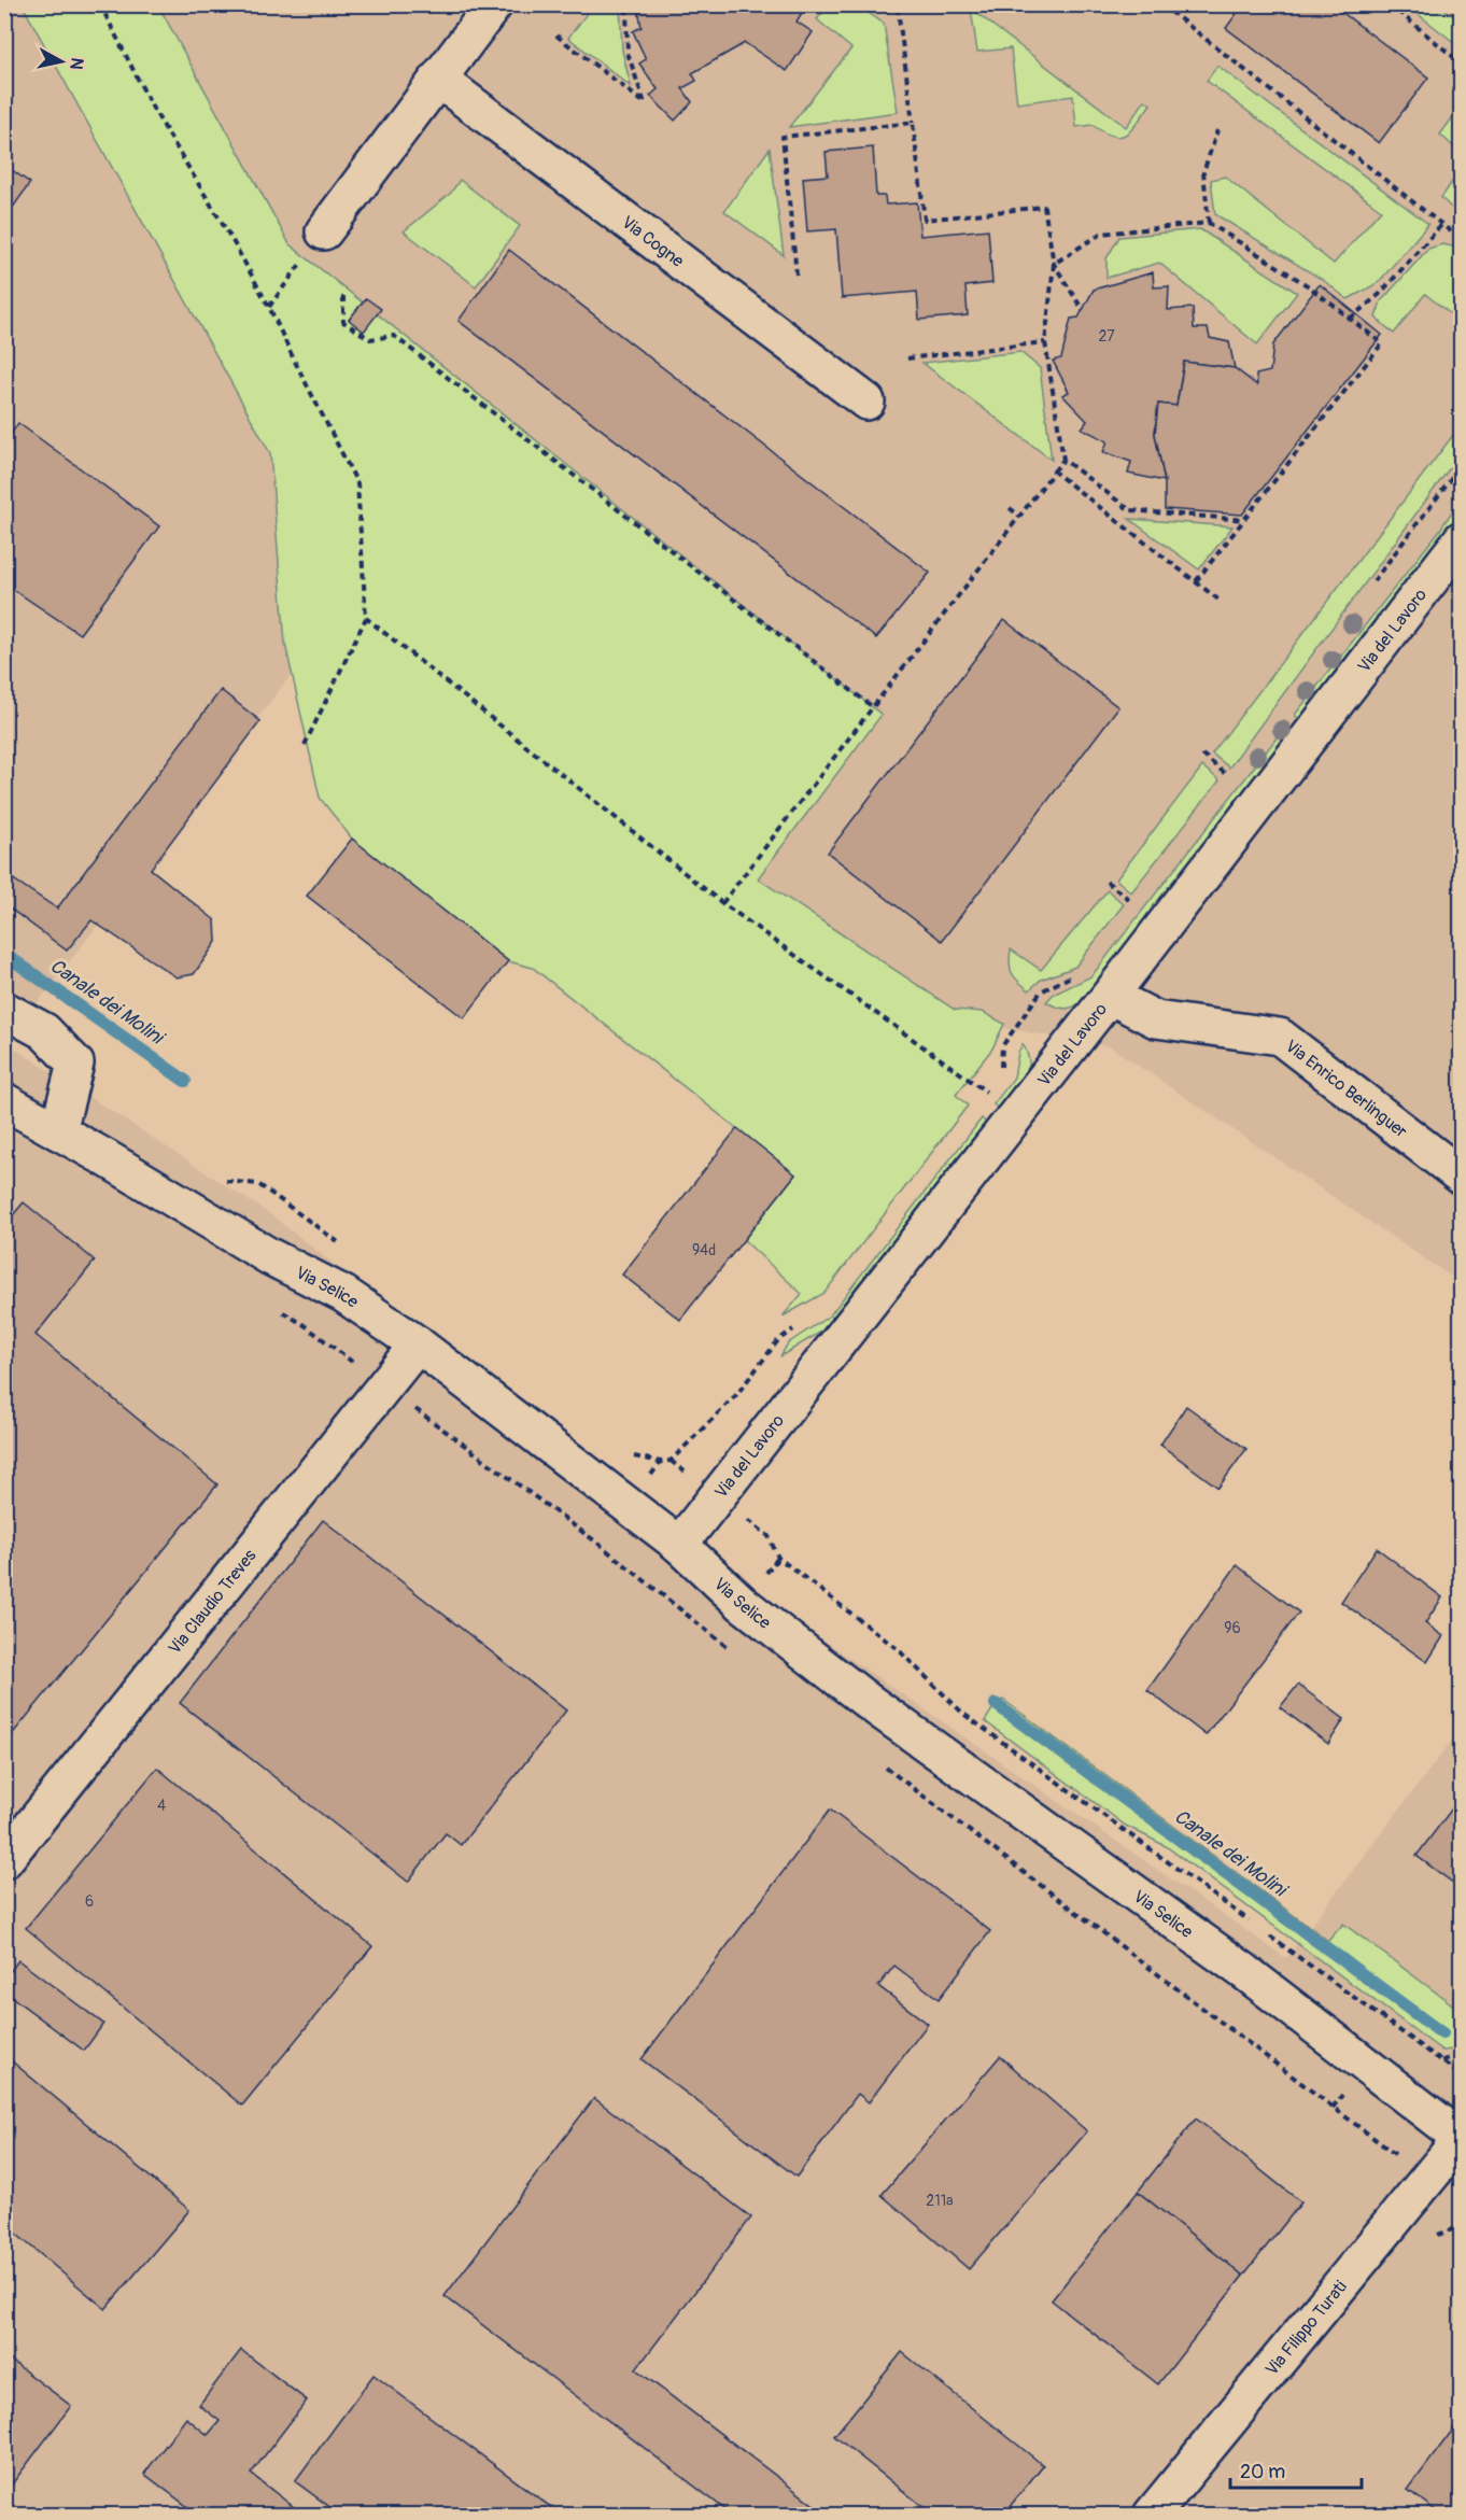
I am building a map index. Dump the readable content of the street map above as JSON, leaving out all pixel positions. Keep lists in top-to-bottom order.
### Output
{
  "streets": {
    "main road": [
      "Via Cogne",
      "Via del Lavoro",
      "Via Enrico Berlinguer",
      "Via Selice",
      "Via Claudio Treves",
      "Via Filippo Turati"
    ]
  },
  "crossings": [
    ["Via del Lavoro", "Via Enrico Berlinguer"],
    ["Via del Lavoro", "Via Selice"],
    ["Via Selice", "Via Claudio Treves"],
    ["Via Selice", "Via Filippo Turati"]
  ],
  "water": ["Canale dei Molini"],
  "house_numbers": [
    "27",
    "94d",
    "96",
    "4",
    "6",
    "211a"
  ],
  "scale_bar": "20 m",
  "north": "right"
}
